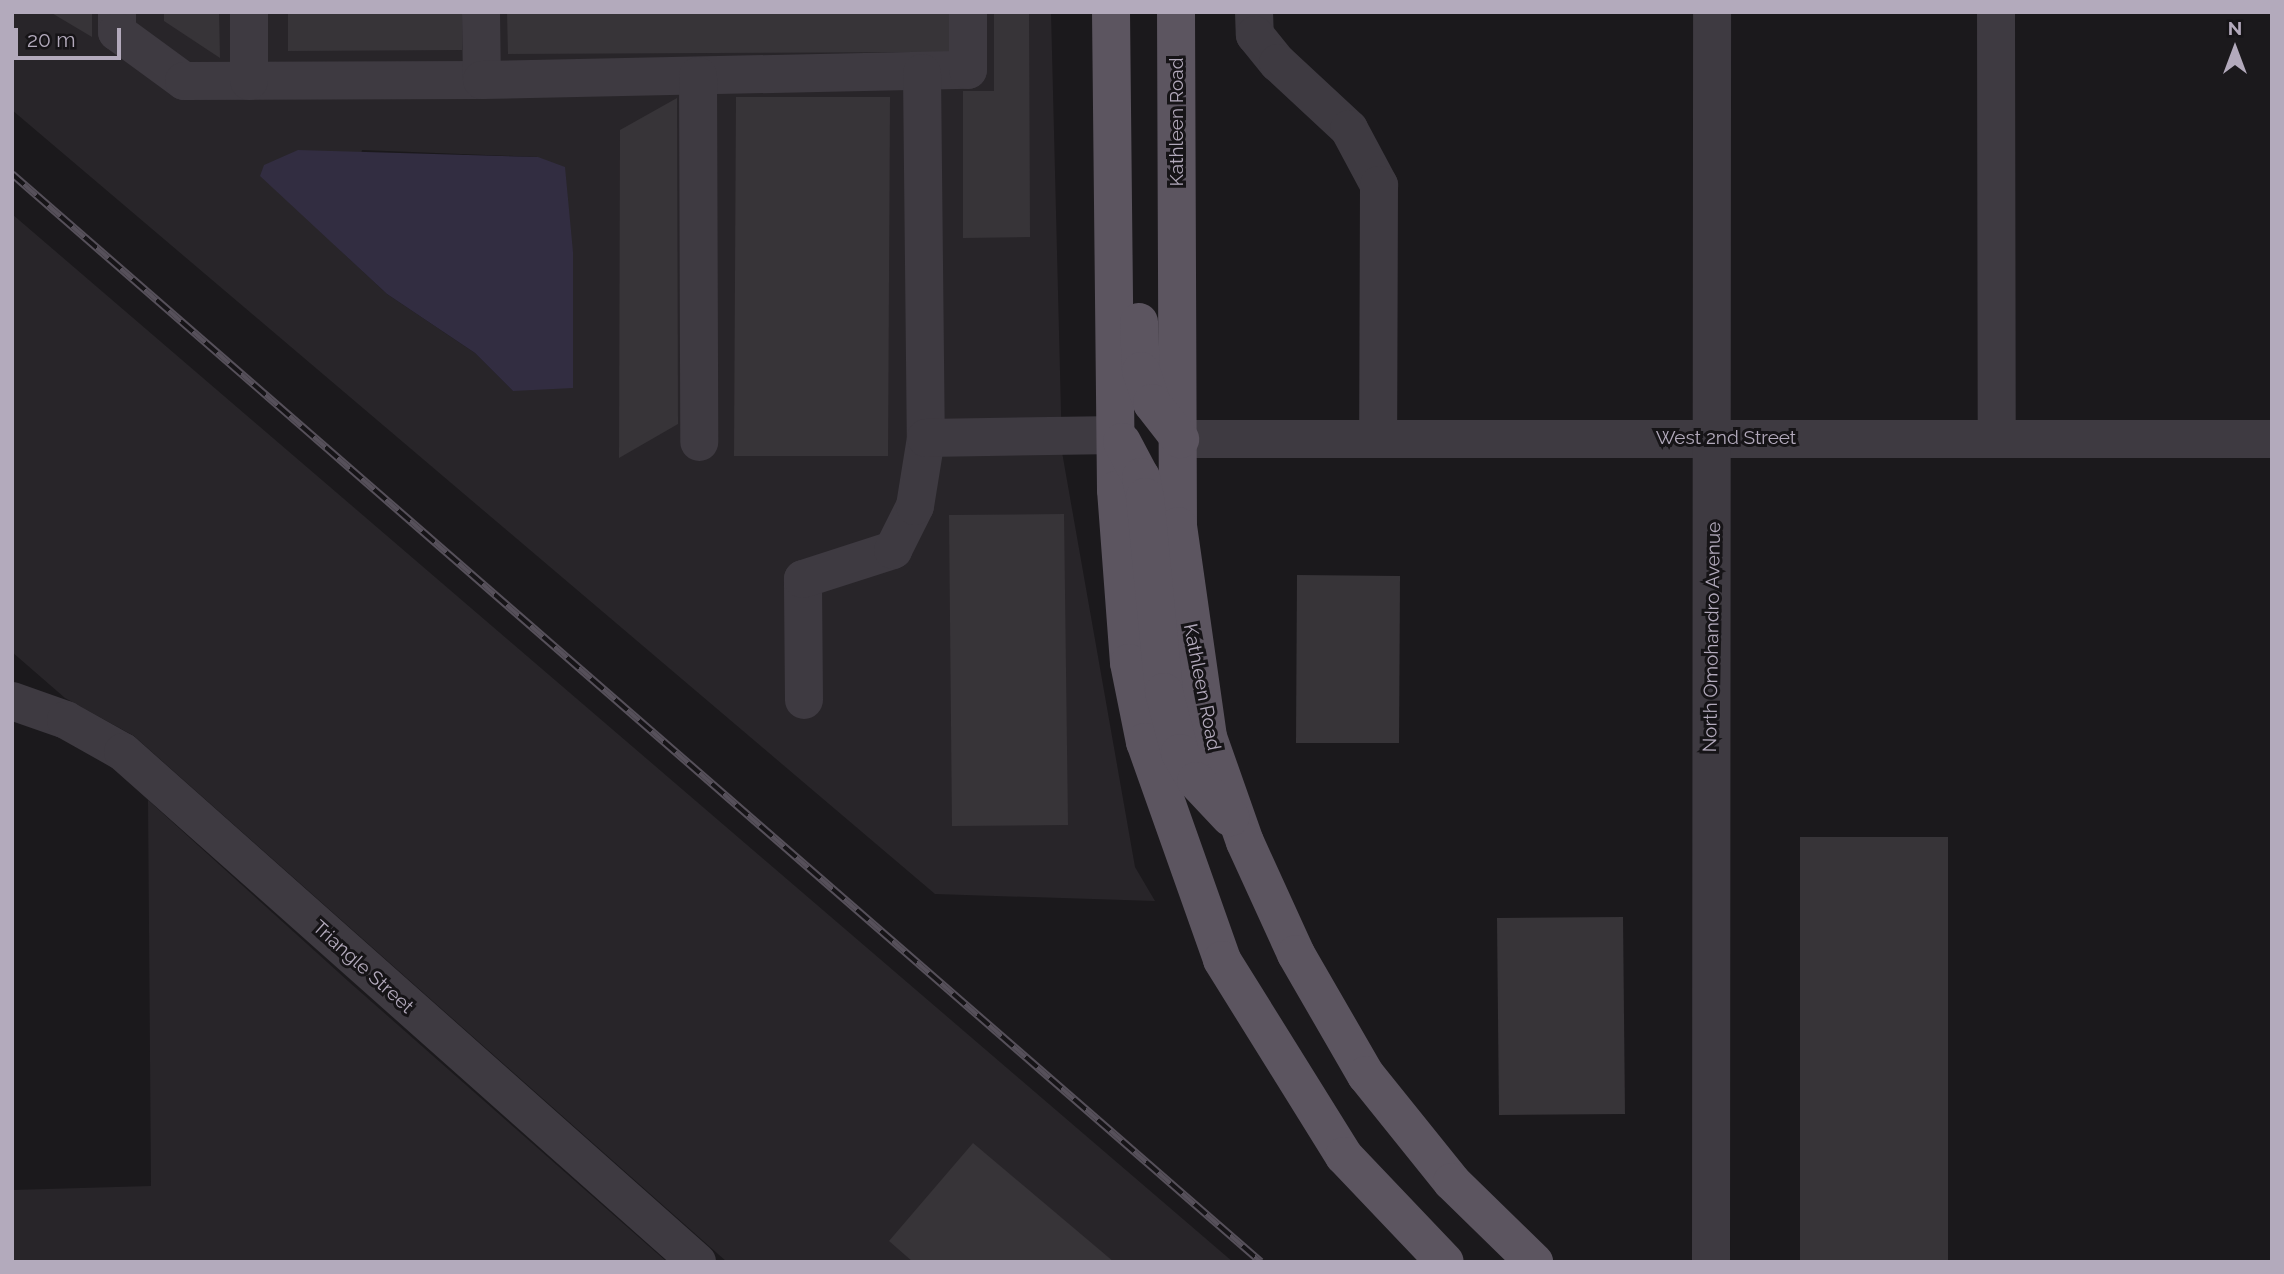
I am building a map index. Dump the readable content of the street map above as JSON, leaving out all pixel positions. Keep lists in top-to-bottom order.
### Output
{
  "streets": {
    "main road": ["Kathleen Road"],
    "street": ["West 2nd Street", "North Omohandro Avenue", "Triangle Street"]
  },
  "crossings": [
    ["Kathleen Road", "West 2nd Street"],
    ["West 2nd Street", "North Omohandro Avenue"]
  ],
  "scale_bar": "20 m",
  "north": "top"
}
